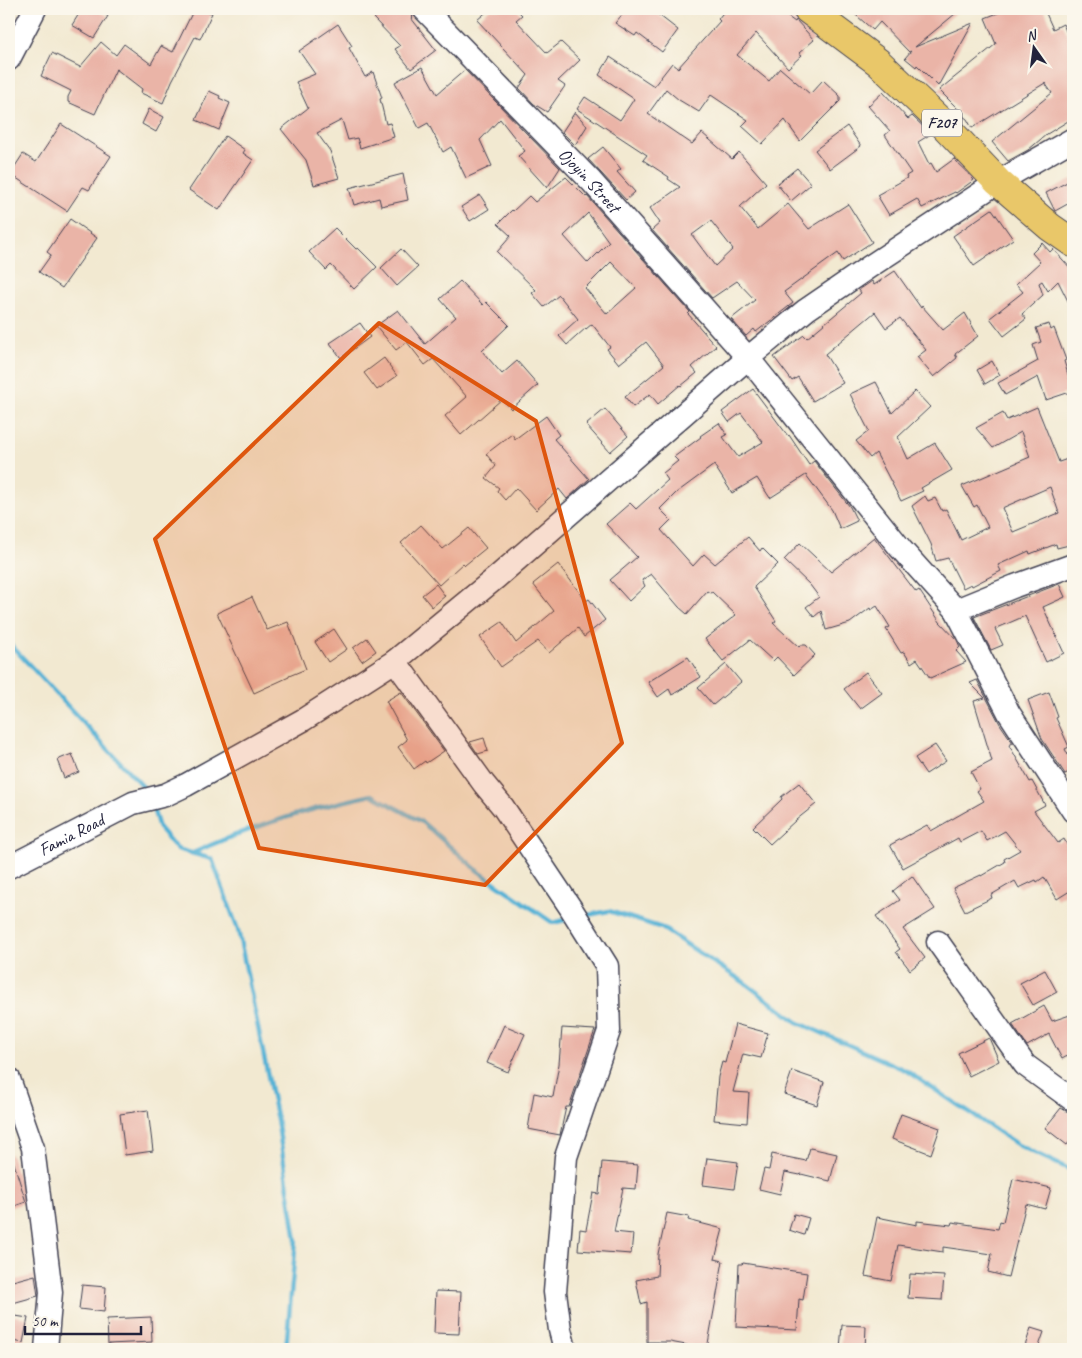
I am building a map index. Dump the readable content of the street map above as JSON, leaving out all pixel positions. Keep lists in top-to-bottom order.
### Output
{
  "streets": {
    "main road": ["F207"],
    "street": ["Ojoyin Street", "Famia Road"]
  },
  "crossings": [
    ["F207", "Famia Road"],
    ["Ojoyin Street", "Famia Road"]
  ],
  "scale_bar": "50 m",
  "north": "top"
}
